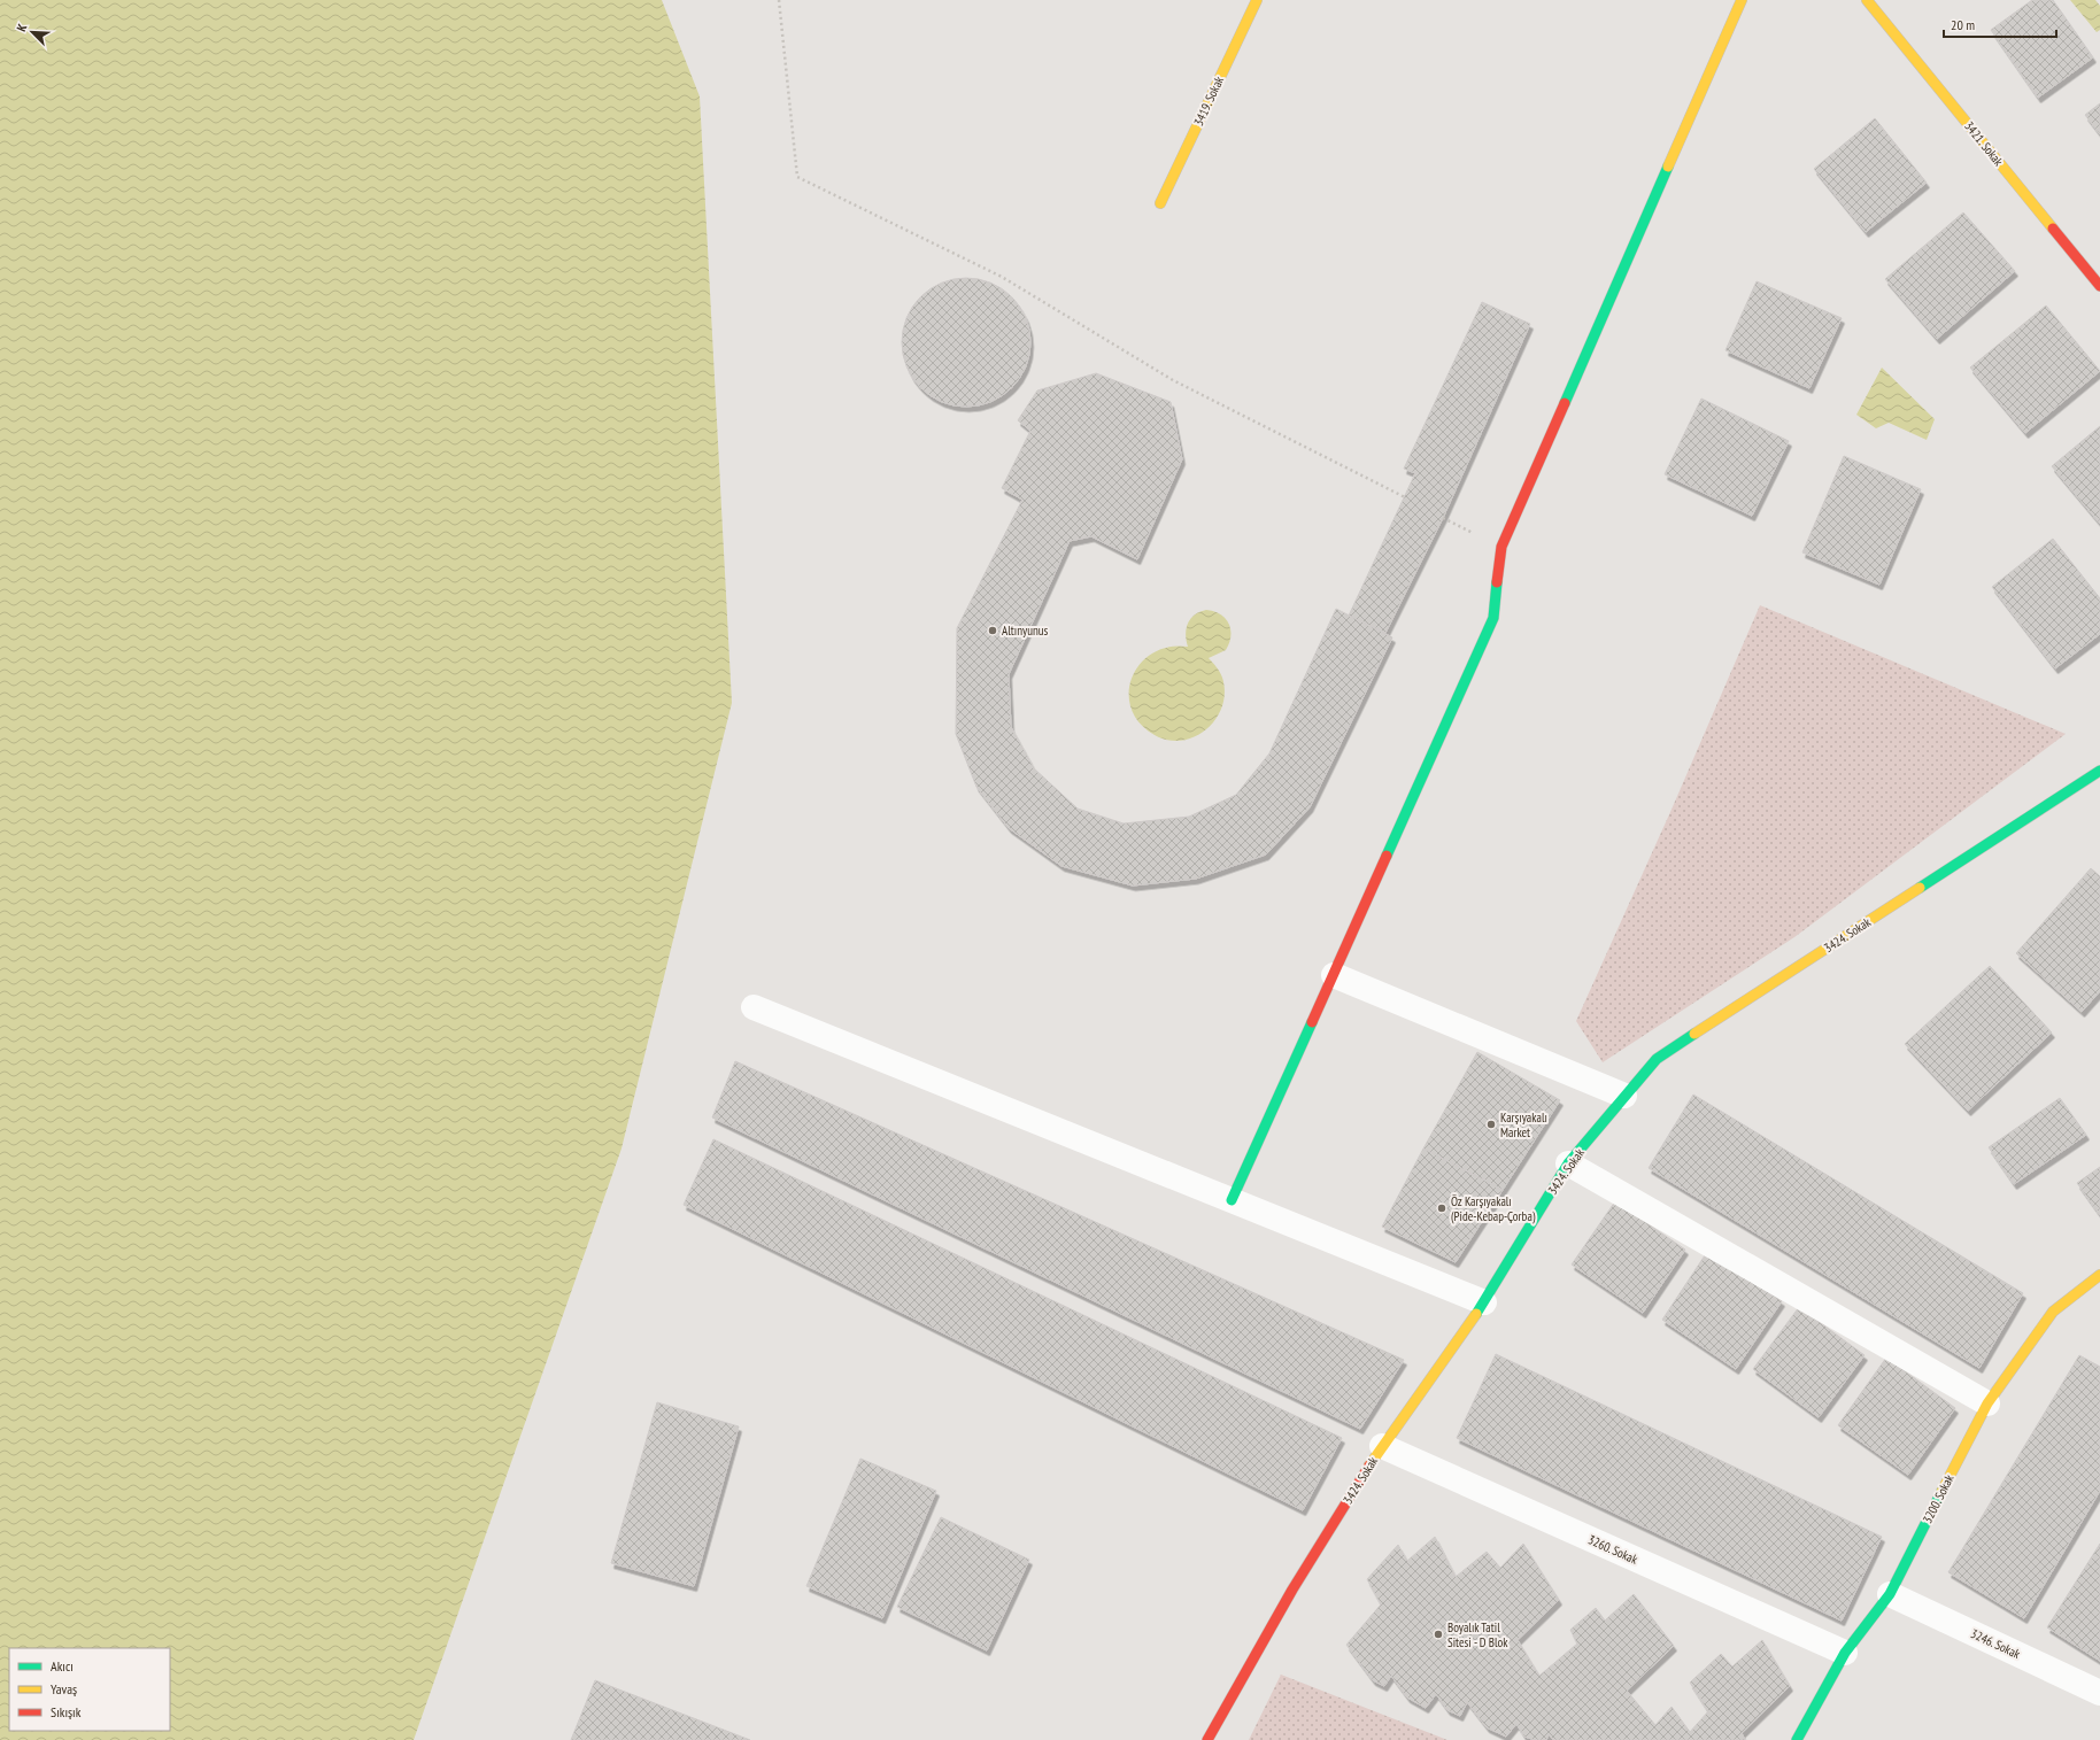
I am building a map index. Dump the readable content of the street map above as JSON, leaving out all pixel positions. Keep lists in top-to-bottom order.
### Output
{
  "streets": {
    "street": [
      "3419. Sokak",
      "3421. Sokak",
      "3424. Sokak",
      "3200. Sokak",
      "3260. Sokak",
      "3246. Sokak"
    ]
  },
  "crossings": [
    ["3424. Sokak", "3260. Sokak"],
    ["3200. Sokak", "3260. Sokak"],
    ["3200. Sokak", "3246. Sokak"]
  ],
  "places": [
    "Altınyunus",
    "Karşıyakalı Market",
    "Öz Karşıyakalı (Pide-Kebap-Çorba)",
    "Boyalık Tatil Sitesi - D Blok"
  ],
  "legend": ["Akıcı", "Yavaş", "Sıkışık"],
  "scale_bar": "20 m",
  "north": "top left"
}
